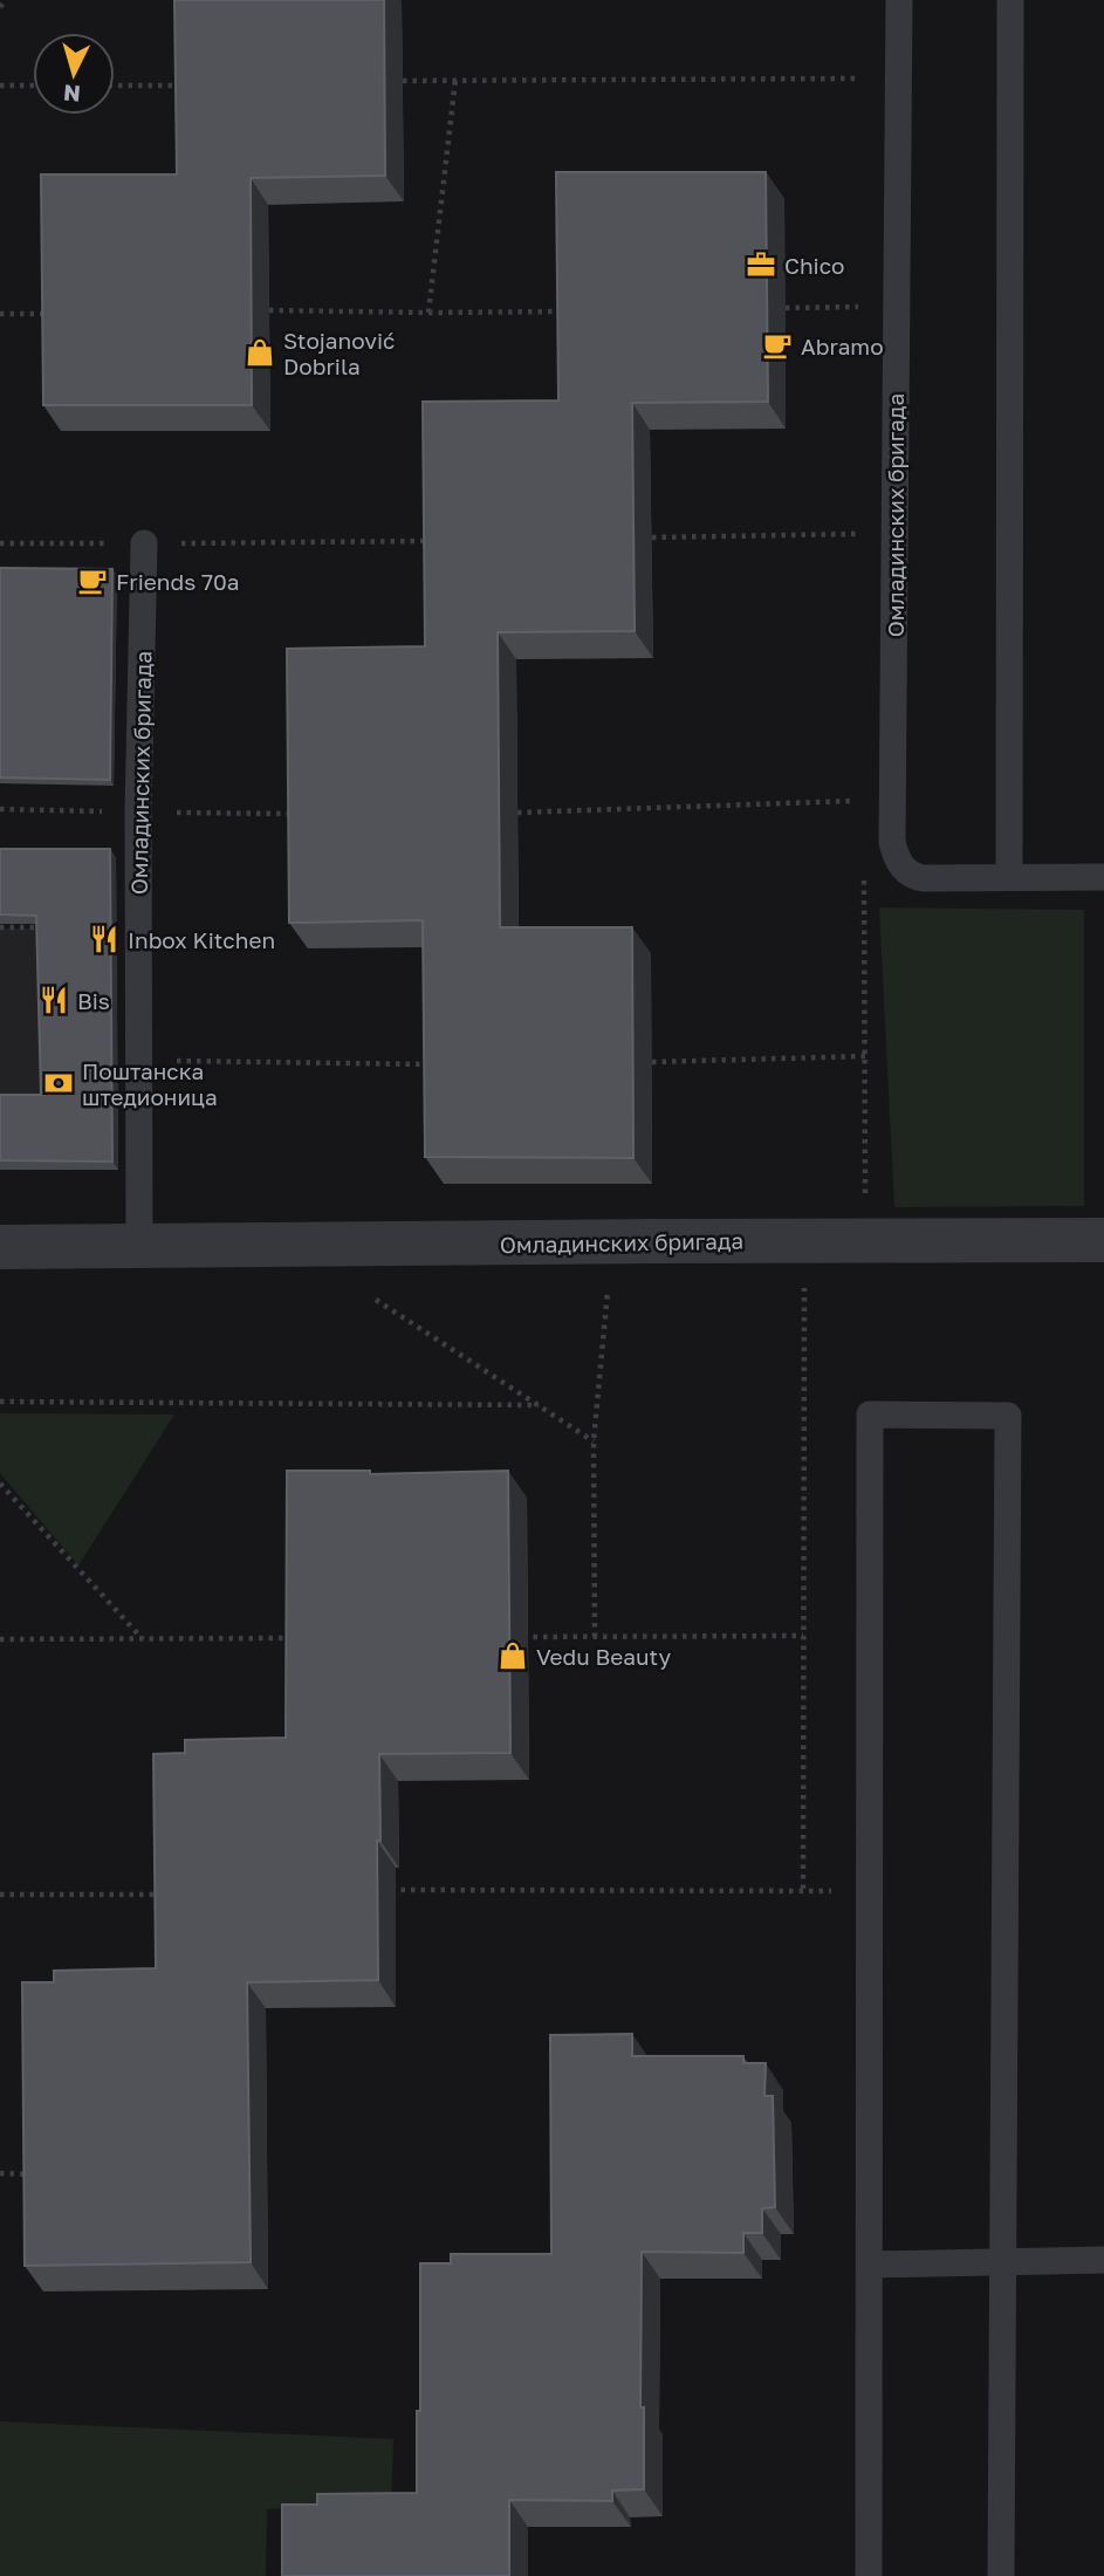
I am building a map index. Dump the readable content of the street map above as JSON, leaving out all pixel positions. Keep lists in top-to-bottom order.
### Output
{
  "streets": {
    "street": ["Омладинских бригада"]
  },
  "places": {
    "office": ["Chico"],
    "cafe": ["Abramo", "Friends 70a"],
    "shop": ["Stojanović Dobrila", "Vedu Beauty"],
    "restaurant": ["Inbox Kitchen", "Bis"],
    "bank": ["Поштанска штедионица"]
  },
  "north": "bottom"
}
